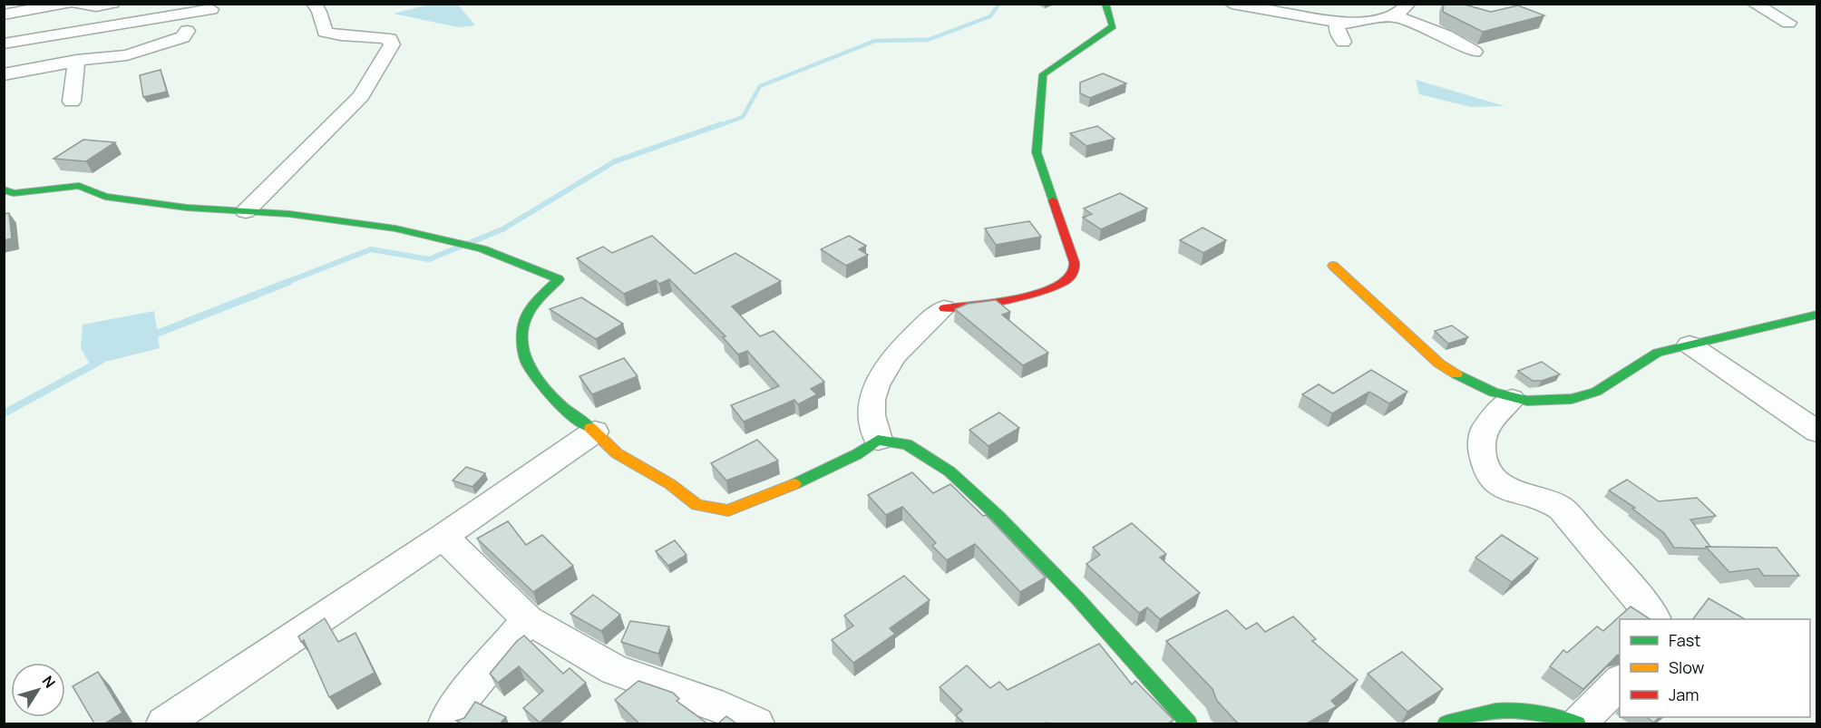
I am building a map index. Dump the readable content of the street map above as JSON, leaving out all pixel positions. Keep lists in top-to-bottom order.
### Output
{
  "legend": ["Fast", "Slow", "Jam"],
  "north": "top right"
}
